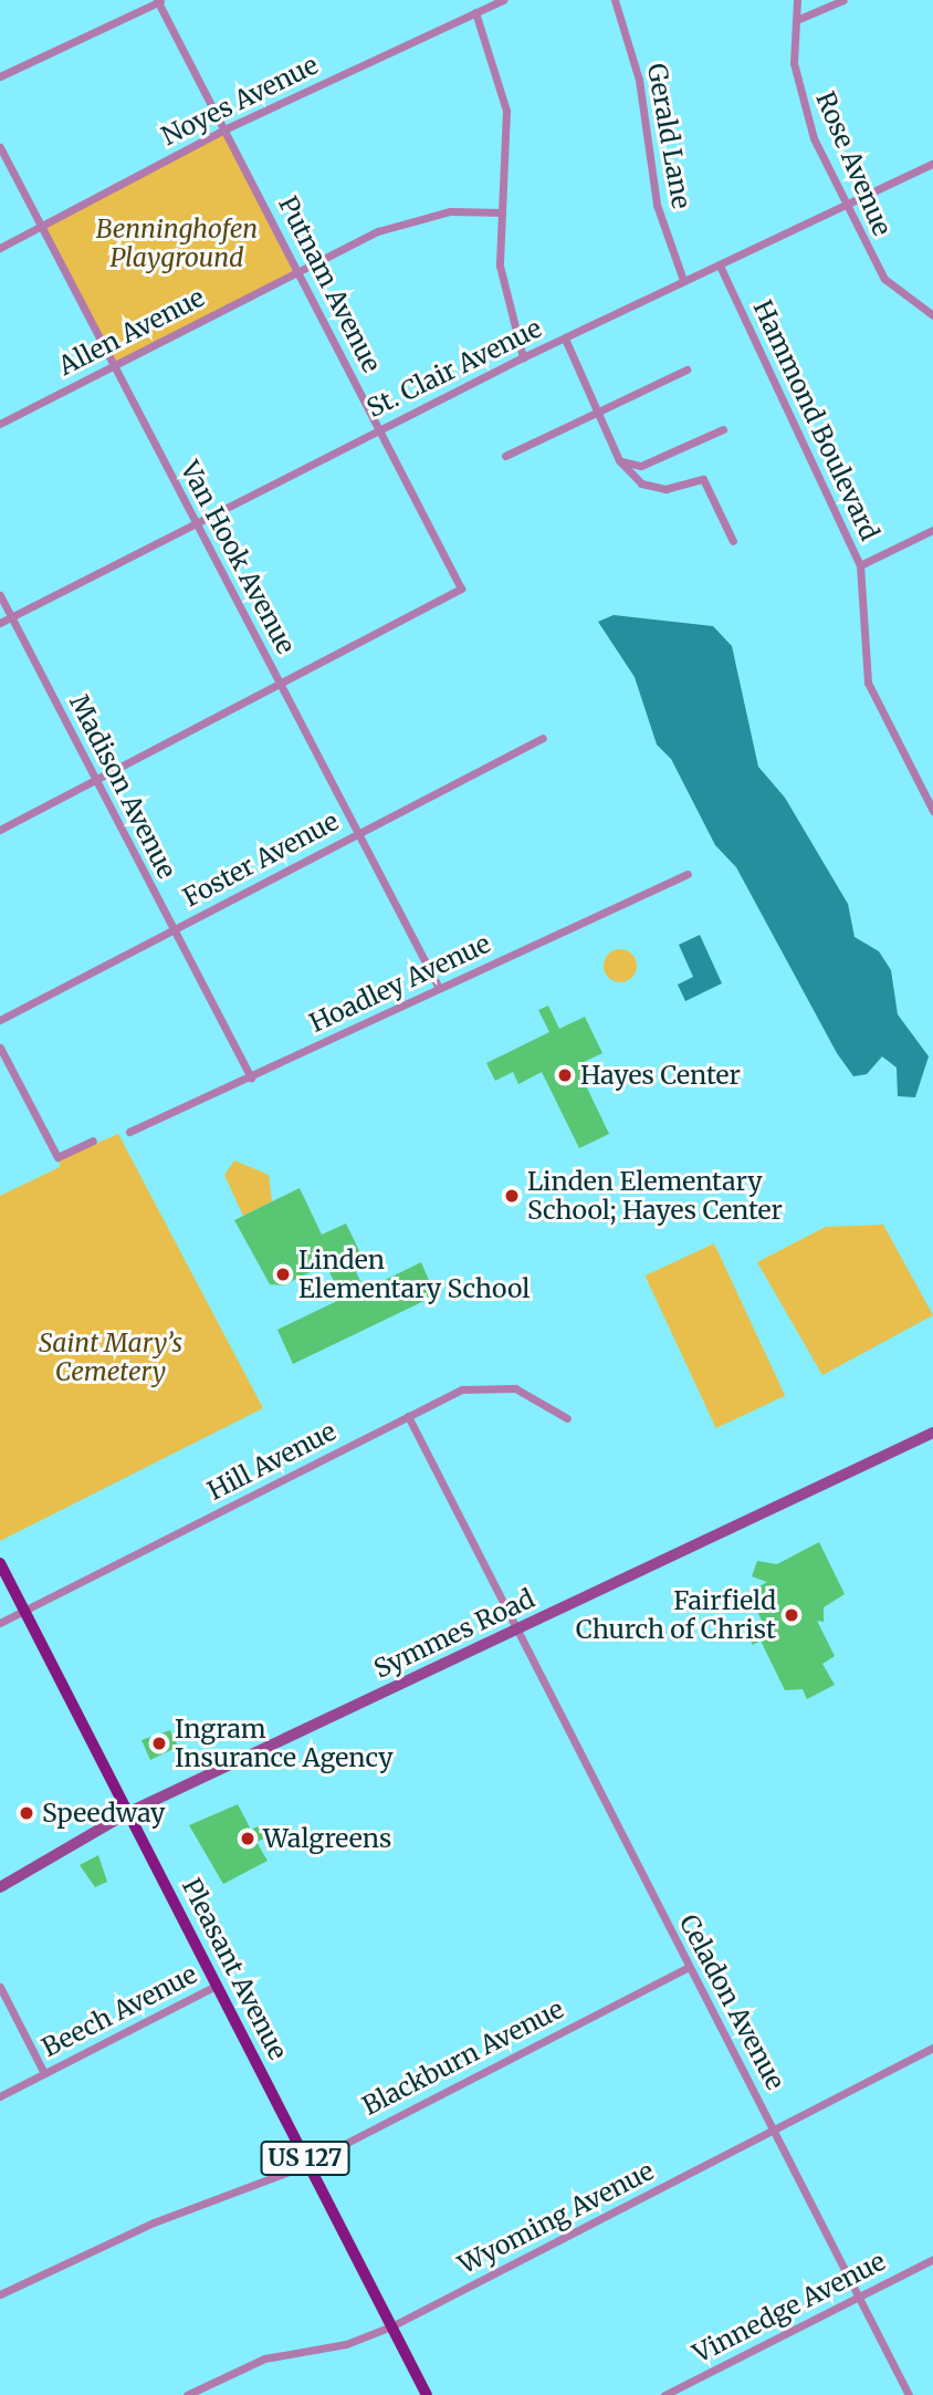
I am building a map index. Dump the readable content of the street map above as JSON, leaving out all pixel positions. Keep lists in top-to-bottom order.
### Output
{
  "streets": {
    "main road": ["Symmes Road", "Pleasant Avenue", "US 127"],
    "street": [
      "Noyes Avenue",
      "Gerald Lane",
      "Rose Avenue",
      "Putnam Avenue",
      "Allen Avenue",
      "St. Clair Avenue",
      "Hammond Boulevard",
      "Van Hook Avenue",
      "Madison Avenue",
      "Foster Avenue",
      "Hoadley Avenue",
      "Hill Avenue",
      "Celadon Avenue",
      "Beech Avenue",
      "Blackburn Avenue",
      "Wyoming Avenue",
      "Vinnedge Avenue"
    ]
  },
  "crossings": [
    ["Noyes Avenue", "Putnam Avenue"],
    ["Noyes Avenue", "Van Hook Avenue"],
    ["Gerald Lane", "St. Clair Avenue"],
    ["Rose Avenue", "St. Clair Avenue"],
    ["Putnam Avenue", "Allen Avenue"],
    ["Putnam Avenue", "St. Clair Avenue"],
    ["Putnam Avenue", "Van Hook Avenue"],
    ["Allen Avenue", "Van Hook Avenue"],
    ["St. Clair Avenue", "Hammond Boulevard"],
    ["St. Clair Avenue", "Van Hook Avenue"],
    ["St. Clair Avenue", "Madison Avenue"],
    ["Van Hook Avenue", "Foster Avenue"],
    ["Van Hook Avenue", "Hoadley Avenue"],
    ["Madison Avenue", "Foster Avenue"],
    ["Madison Avenue", "Hoadley Avenue"],
    ["Hill Avenue", "Pleasant Avenue"],
    ["Symmes Road", "Pleasant Avenue"],
    ["Symmes Road", "Celadon Avenue"],
    ["Pleasant Avenue", "Beech Avenue"],
    ["Pleasant Avenue", "Blackburn Avenue"],
    ["Pleasant Avenue", "Wyoming Avenue"],
    ["Celadon Avenue", "Blackburn Avenue"],
    ["Celadon Avenue", "Wyoming Avenue"],
    ["Celadon Avenue", "Vinnedge Avenue"]
  ],
  "parks": ["Benninghofen Playground", "Saint Mary’s Cemetery"],
  "places": [
    "Hayes Center",
    "Linden Elementary School; Hayes Center",
    "Linden Elementary School",
    "Fairfield Church of Christ",
    "Ingram Insurance Agency",
    "Speedway",
    "Walgreens"
  ]
}
